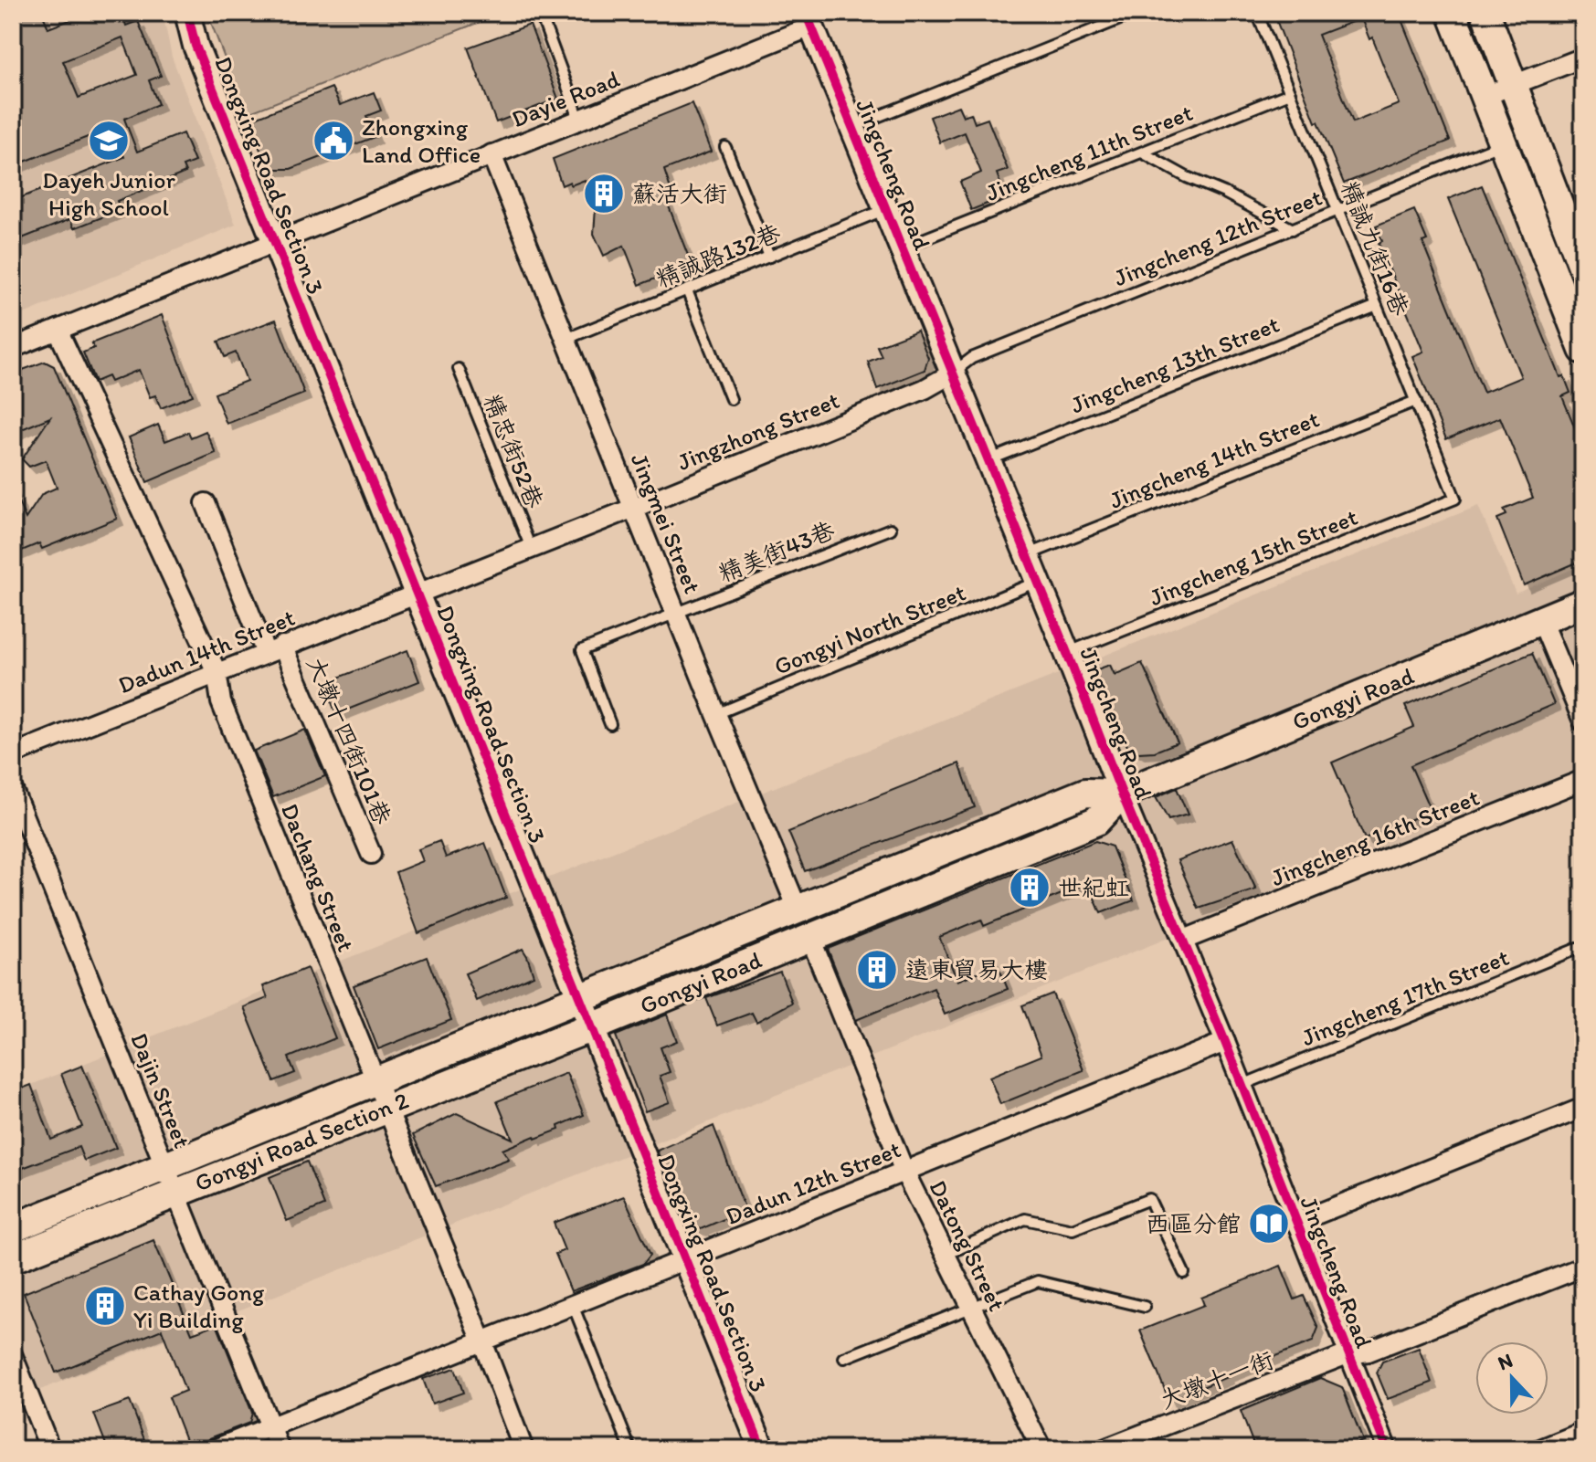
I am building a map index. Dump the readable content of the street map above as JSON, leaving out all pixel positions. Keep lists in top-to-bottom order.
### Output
{
  "streets": {
    "main road": ["Gongyi Road", "Gongyi Road Section 2"],
    "street": [
      "Dayie Road",
      "Jingcheng Road",
      "Dongxing Road Section 3",
      "Jingzhong Street",
      "Jingmei Street",
      "Dadun 14th Street",
      "大墩十四街101巷",
      "Jingcheng 16th Street",
      "Dachang Street",
      "Dajin Street",
      "Dadun 12th Street",
      "Datong Street",
      "大墩十一街"
    ],
    "lane": [
      "Jingcheng 11th Street",
      "Jingcheng 12th Street",
      "精誠九街16巷",
      "精誠路132巷",
      "Jingcheng 13th Street",
      "精忠街52巷",
      "Jingcheng 14th Street",
      "精美街43巷",
      "Jingcheng 15th Street",
      "Gongyi North Street",
      "Jingcheng 17th Street"
    ]
  },
  "crossings": [
    ["Dayie Road", "Jingcheng Road"],
    ["Dayie Road", "Dongxing Road Section 3"],
    ["Dayie Road", "Jingmei Street"],
    ["Dayie Road", "Dachang Street"],
    ["Jingcheng 11th Street", "Jingcheng Road"],
    ["Jingcheng 11th Street", "精誠九街16巷"],
    ["Jingcheng Road", "Jingcheng 12th Street"],
    ["Jingcheng Road", "精誠路132巷"],
    ["Jingcheng Road", "Jingcheng 13th Street"],
    ["Jingcheng Road", "Jingzhong Street"],
    ["Jingcheng Road", "Jingcheng 14th Street"],
    ["Jingcheng Road", "Jingcheng 15th Street"],
    ["Jingcheng Road", "Gongyi North Street"],
    ["Jingcheng Road", "Gongyi Road"],
    ["Jingcheng Road", "Jingcheng 16th Street"],
    ["Jingcheng Road", "Jingcheng 17th Street"],
    ["Jingcheng Road", "Dadun 12th Street"],
    ["Jingcheng Road", "大墩十一街"],
    ["Dongxing Road Section 3", "Jingzhong Street"],
    ["Dongxing Road Section 3", "Dadun 14th Street"],
    ["Dongxing Road Section 3", "Gongyi Road"],
    ["Dongxing Road Section 3", "Gongyi Road Section 2"],
    ["Dongxing Road Section 3", "Dadun 12th Street"],
    ["Jingcheng 12th Street", "精誠九街16巷"],
    ["Jingcheng 12th Street", "Jingzhong Street"],
    ["精誠九街16巷", "Jingcheng 13th Street"],
    ["精誠九街16巷", "Jingcheng 14th Street"],
    ["精誠九街16巷", "Jingcheng 15th Street"],
    ["精誠路132巷", "Jingmei Street"],
    ["Jingzhong Street", "精忠街52巷"],
    ["Jingzhong Street", "Jingmei Street"],
    ["Jingzhong Street", "Dadun 14th Street"],
    ["Jingmei Street", "精美街43巷"],
    ["Jingmei Street", "Gongyi North Street"],
    ["Jingmei Street", "Gongyi Road"],
    ["Dadun 14th Street", "大墩十四街101巷"],
    ["Dadun 14th Street", "Dachang Street"],
    ["Gongyi Road", "Gongyi Road Section 2"],
    ["Gongyi Road", "Datong Street"],
    ["Dachang Street", "Gongyi Road Section 2"],
    ["Dachang Street", "Dadun 12th Street"],
    ["Dajin Street", "Gongyi Road Section 2"],
    ["Dajin Street", "Dadun 12th Street"],
    ["Dadun 12th Street", "Datong Street"]
  ],
  "places": {
    "school or university": ["Dayeh Junior High School"],
    "public building": ["Zhongxing Land Office"],
    "building": [
      "蘇活大街",
      "世紀虹",
      "遠東貿易大樓",
      "Cathay Gong Yi Building"
    ],
    "library": ["西區分館"]
  },
  "north": "top"
}
